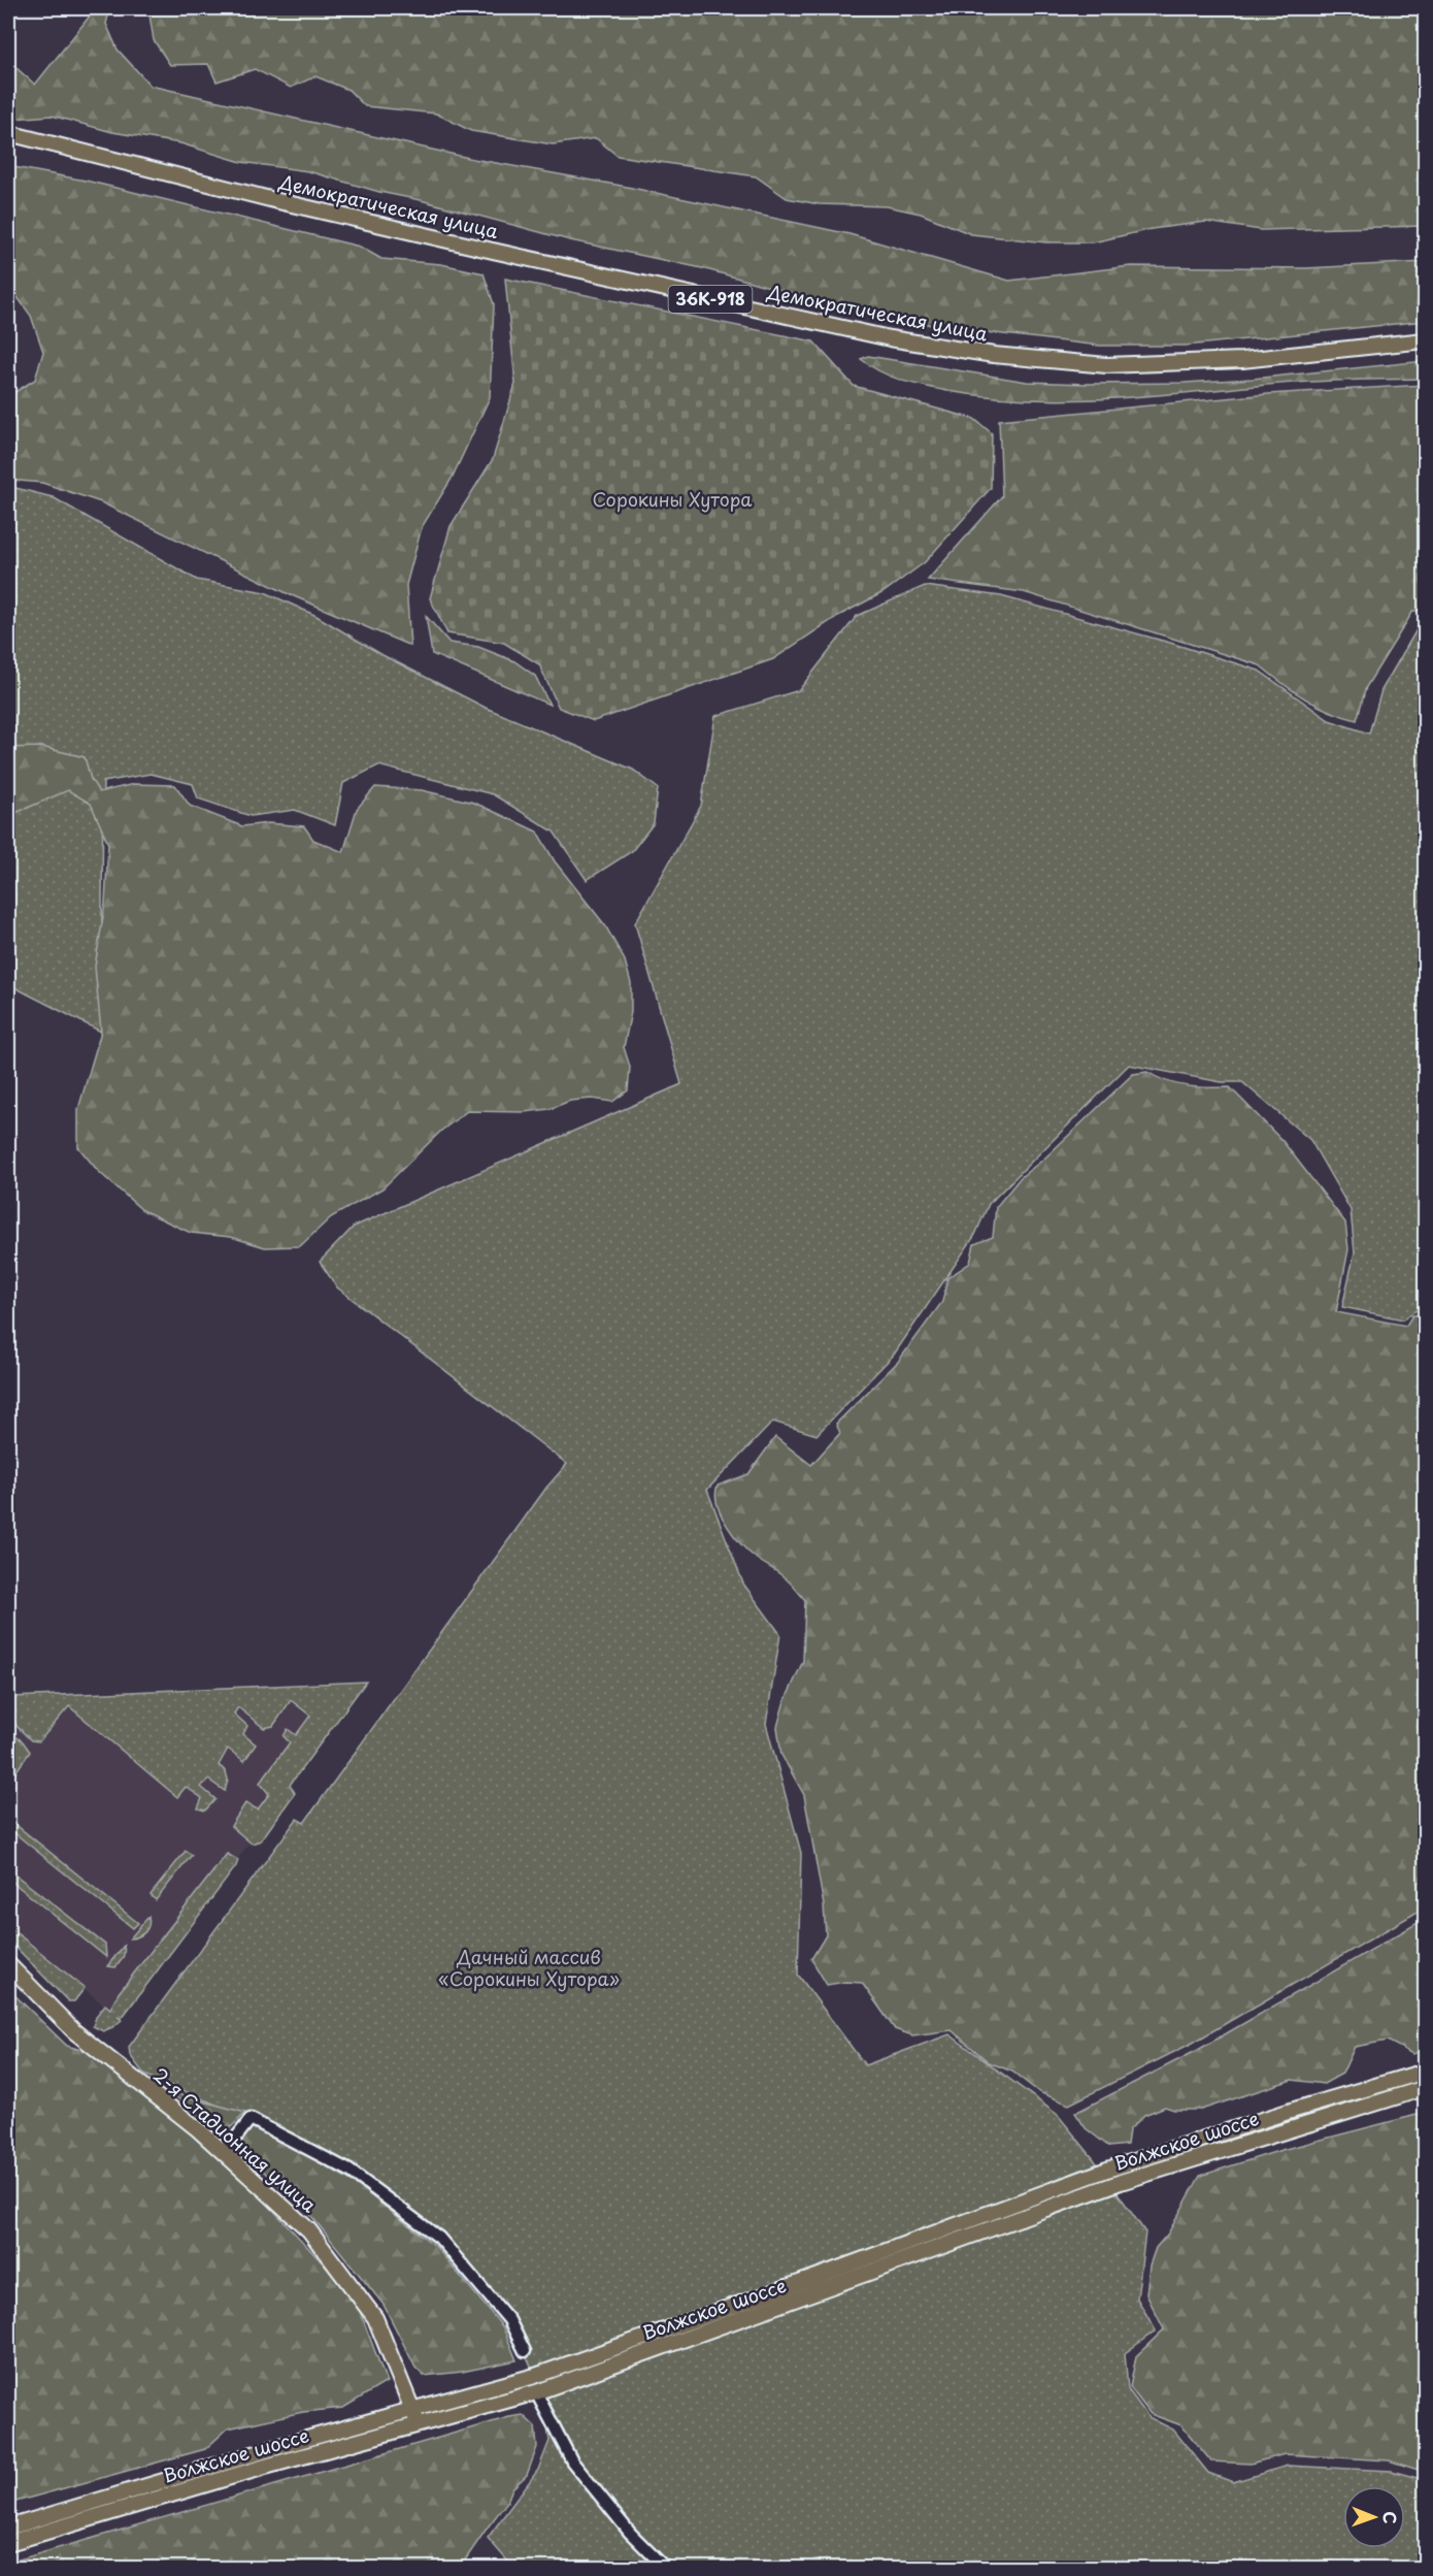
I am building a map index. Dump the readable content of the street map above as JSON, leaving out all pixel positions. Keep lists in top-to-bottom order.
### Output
{
  "streets": {
    "main road": [
      "Демократическая улица",
      "36К-918",
      "2-я Стадионная улица",
      "Волжское шоссе"
    ]
  },
  "crossings": [
    ["2-я Стадионная улица", "Волжское шоссе"]
  ],
  "parks": ["Сорокины Хутора", "Дачный массив «Сорокины Хутора»"],
  "north": "right"
}
